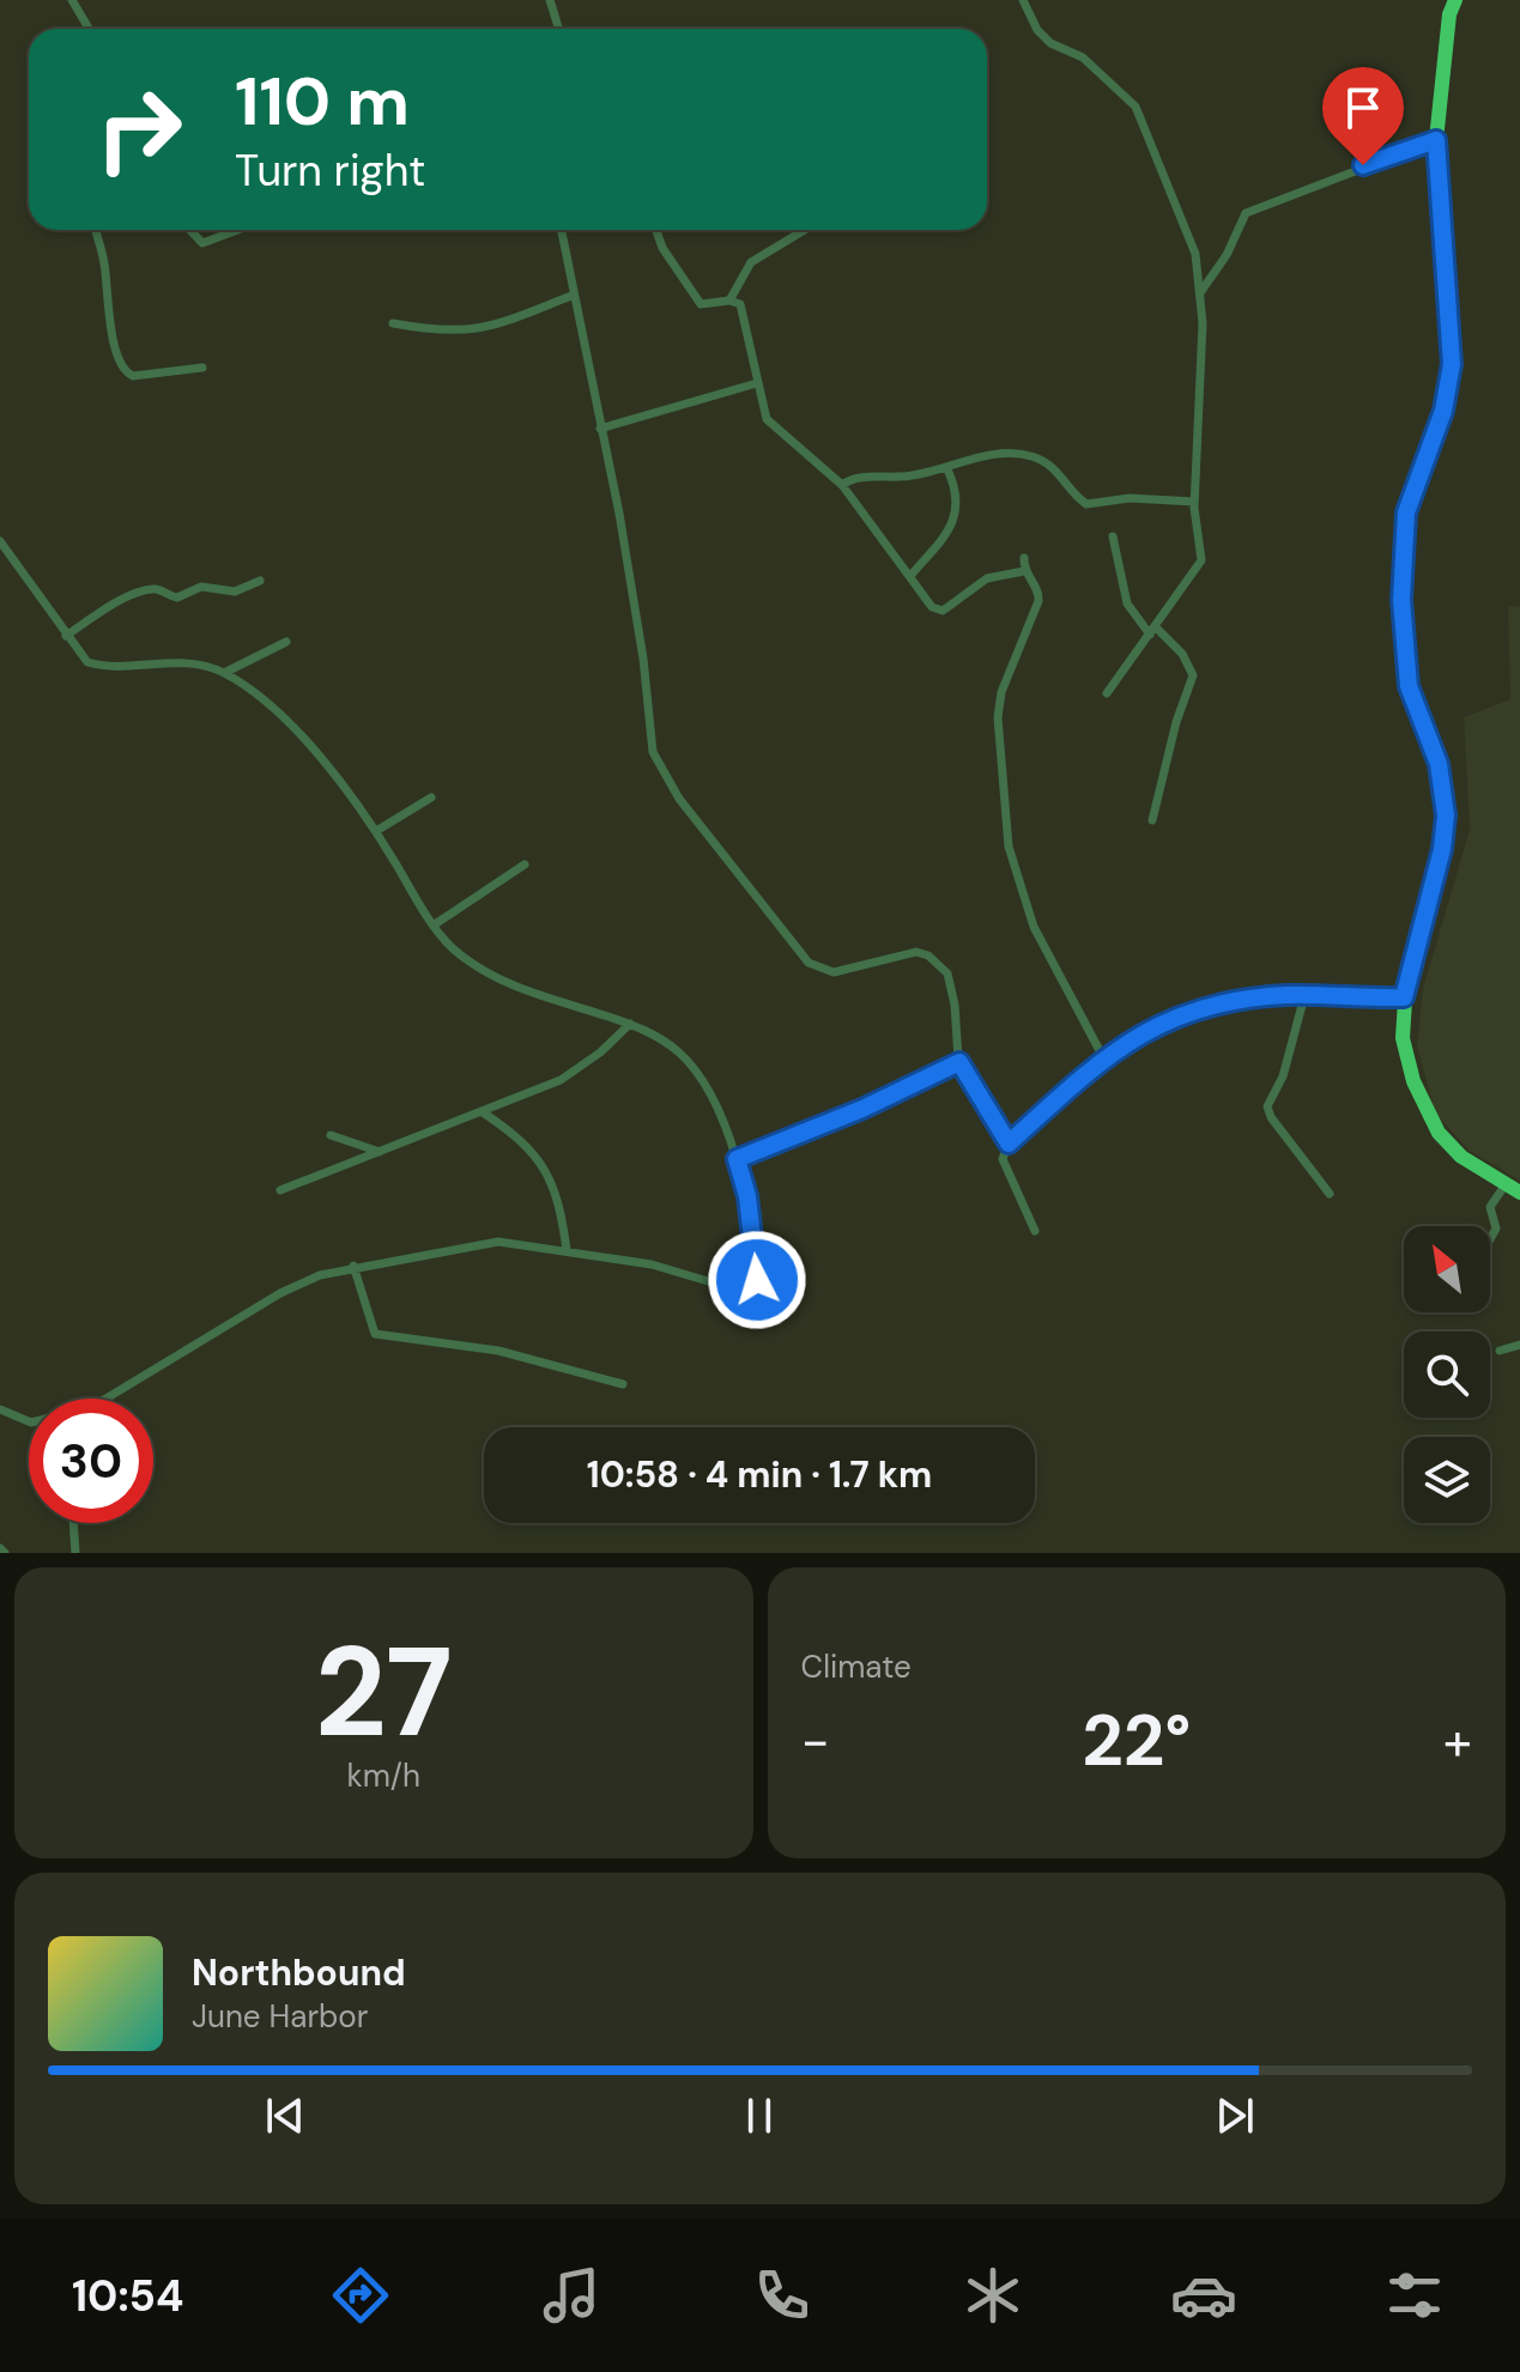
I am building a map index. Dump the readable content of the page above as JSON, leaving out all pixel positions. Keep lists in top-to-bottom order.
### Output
{
  "north": "top left",
  "page": {
    "turn": ["110 m", "Turn right"],
    "limit": "30",
    "trip": "10:58 · 4 min · 1.7 km",
    "tile": [
      ["27", "km/h"],
      "Climate"
    ],
    "heat": ["−", "22°", "+"],
    "song": ["Northbound", "June Harbor"],
    "tabs": "10:54"
  }
}
